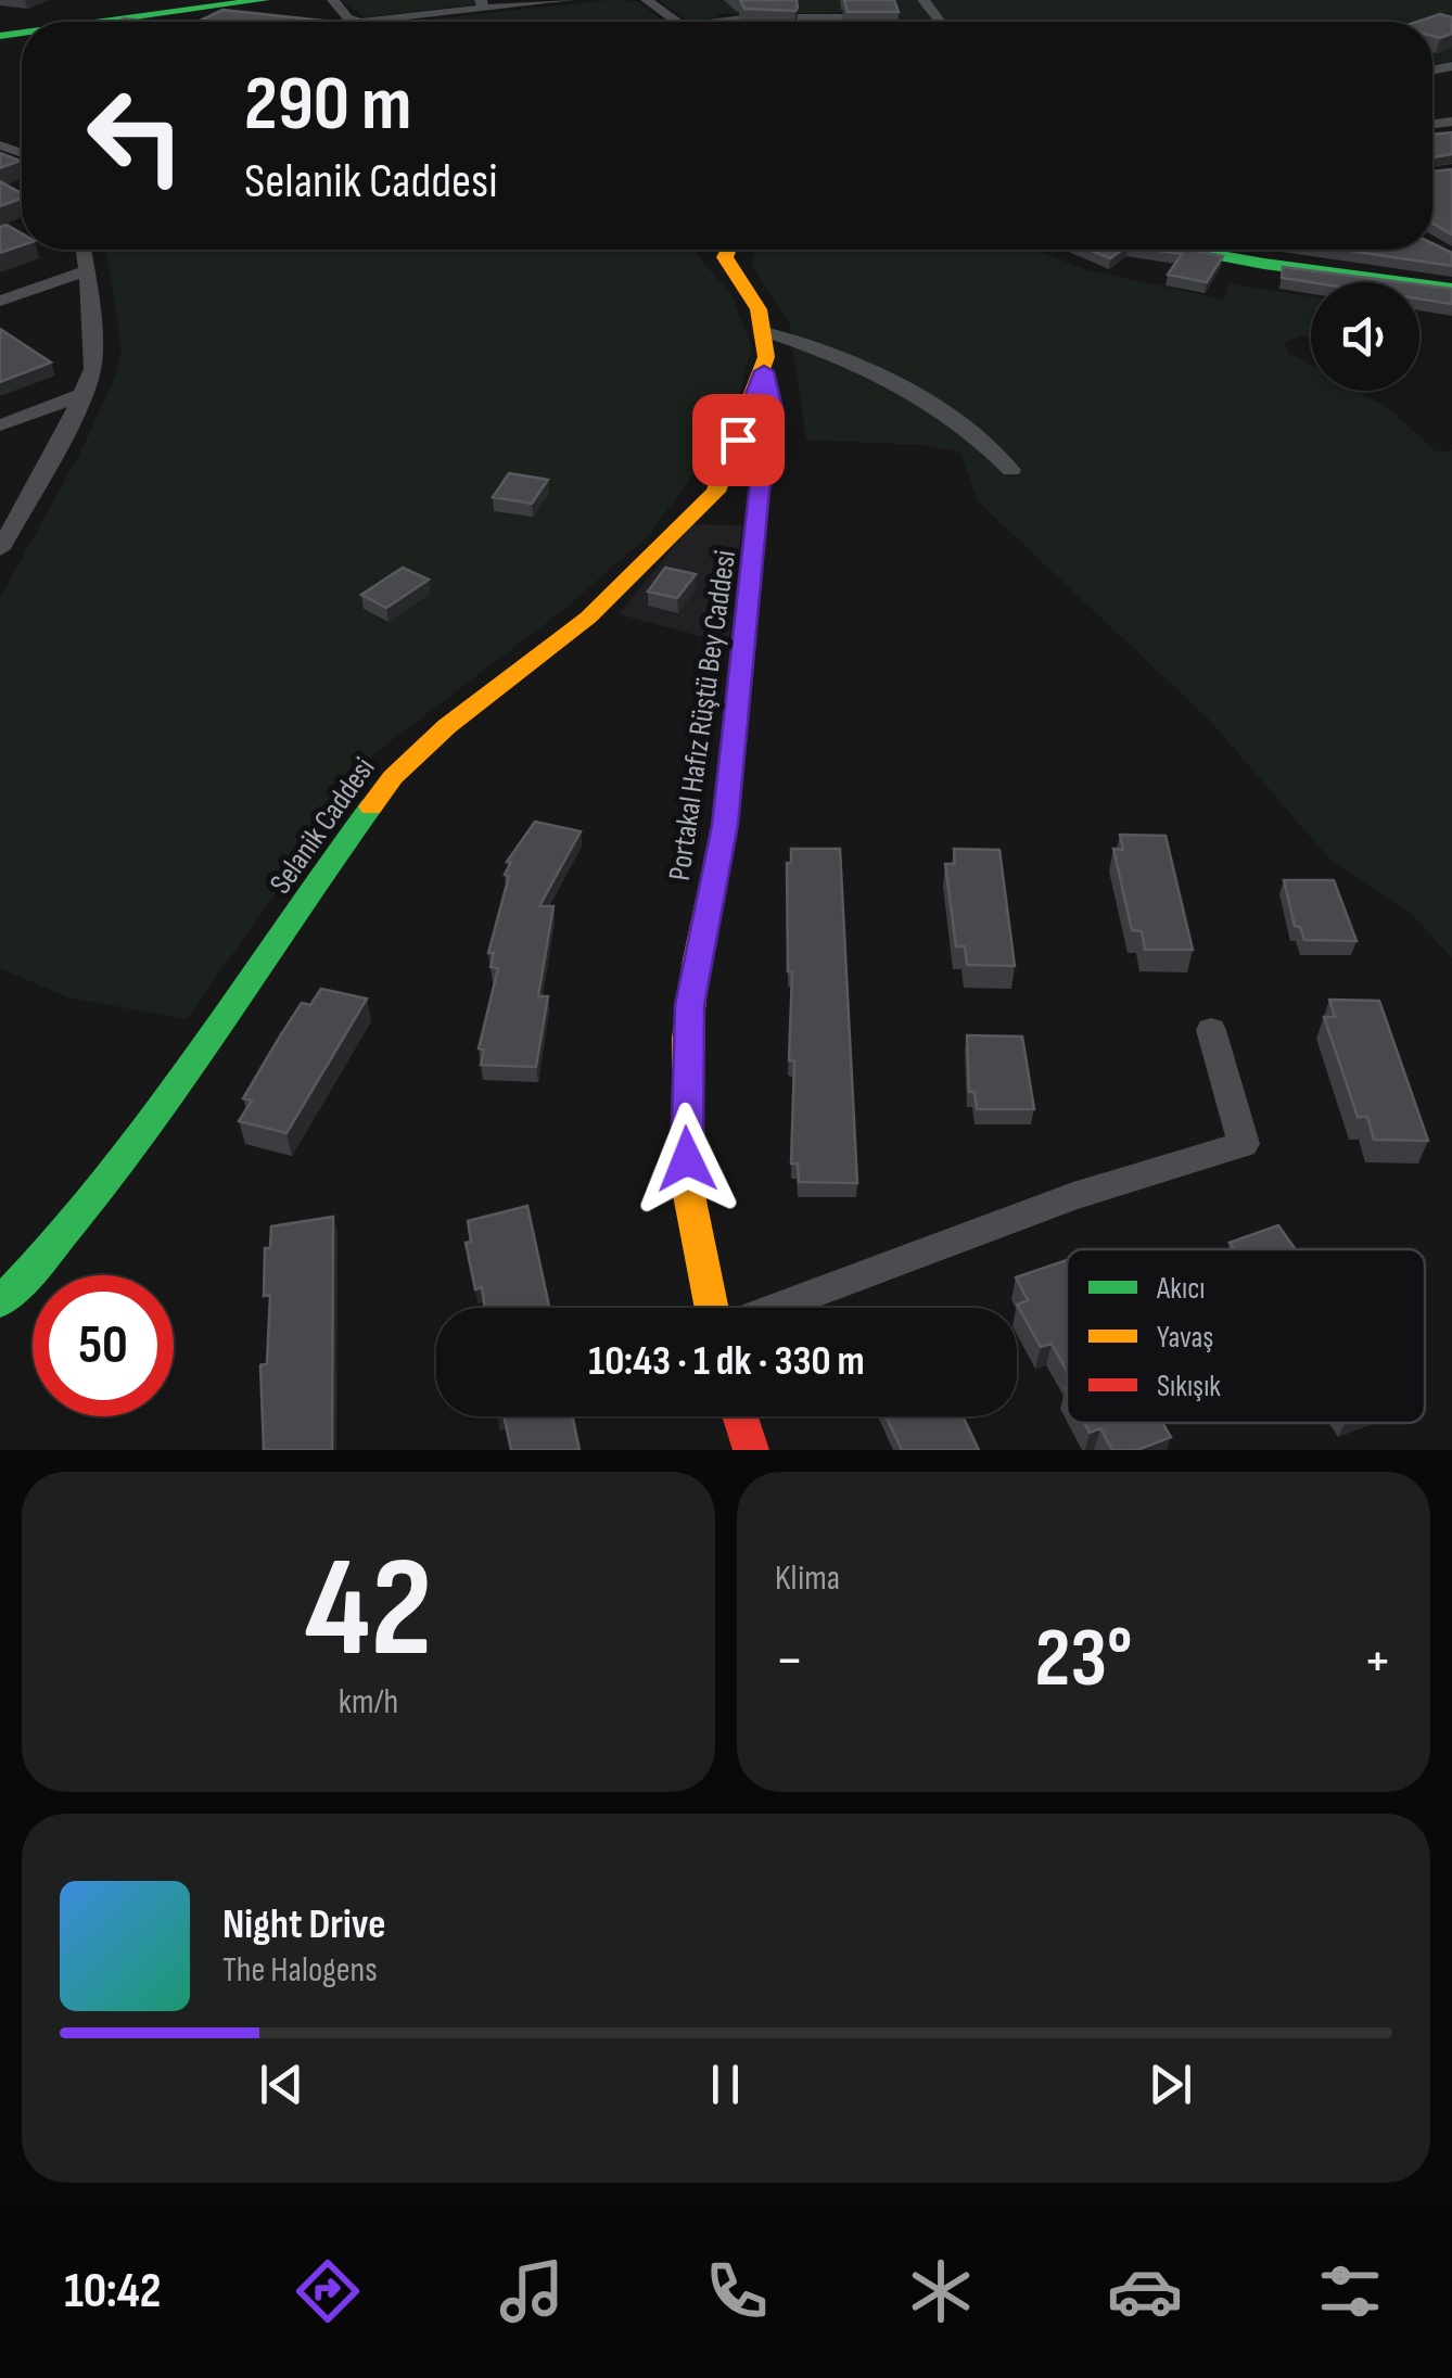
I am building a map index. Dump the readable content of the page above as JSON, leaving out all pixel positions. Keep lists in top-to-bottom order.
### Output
{
  "streets": {
    "main road": ["Portakal Hafız Rüştü Bey Caddesi", "Selanik Caddesi"]
  },
  "crossings": [
    ["Portakal Hafız Rüştü Bey Caddesi", "Selanik Caddesi"]
  ],
  "legend": ["Akıcı", "Yavaş", "Sıkışık"],
  "page": {
    "turn": ["290 m", "Selanik Caddesi"],
    "limit": "50",
    "trip": "10:43 · 1 dk · 330 m",
    "tile": [
      ["42", "km/h"],
      "Klima"
    ],
    "heat": ["−", "23°", "+"],
    "song": ["Night Drive", "The Halogens"],
    "tabs": "10:42"
  }
}
